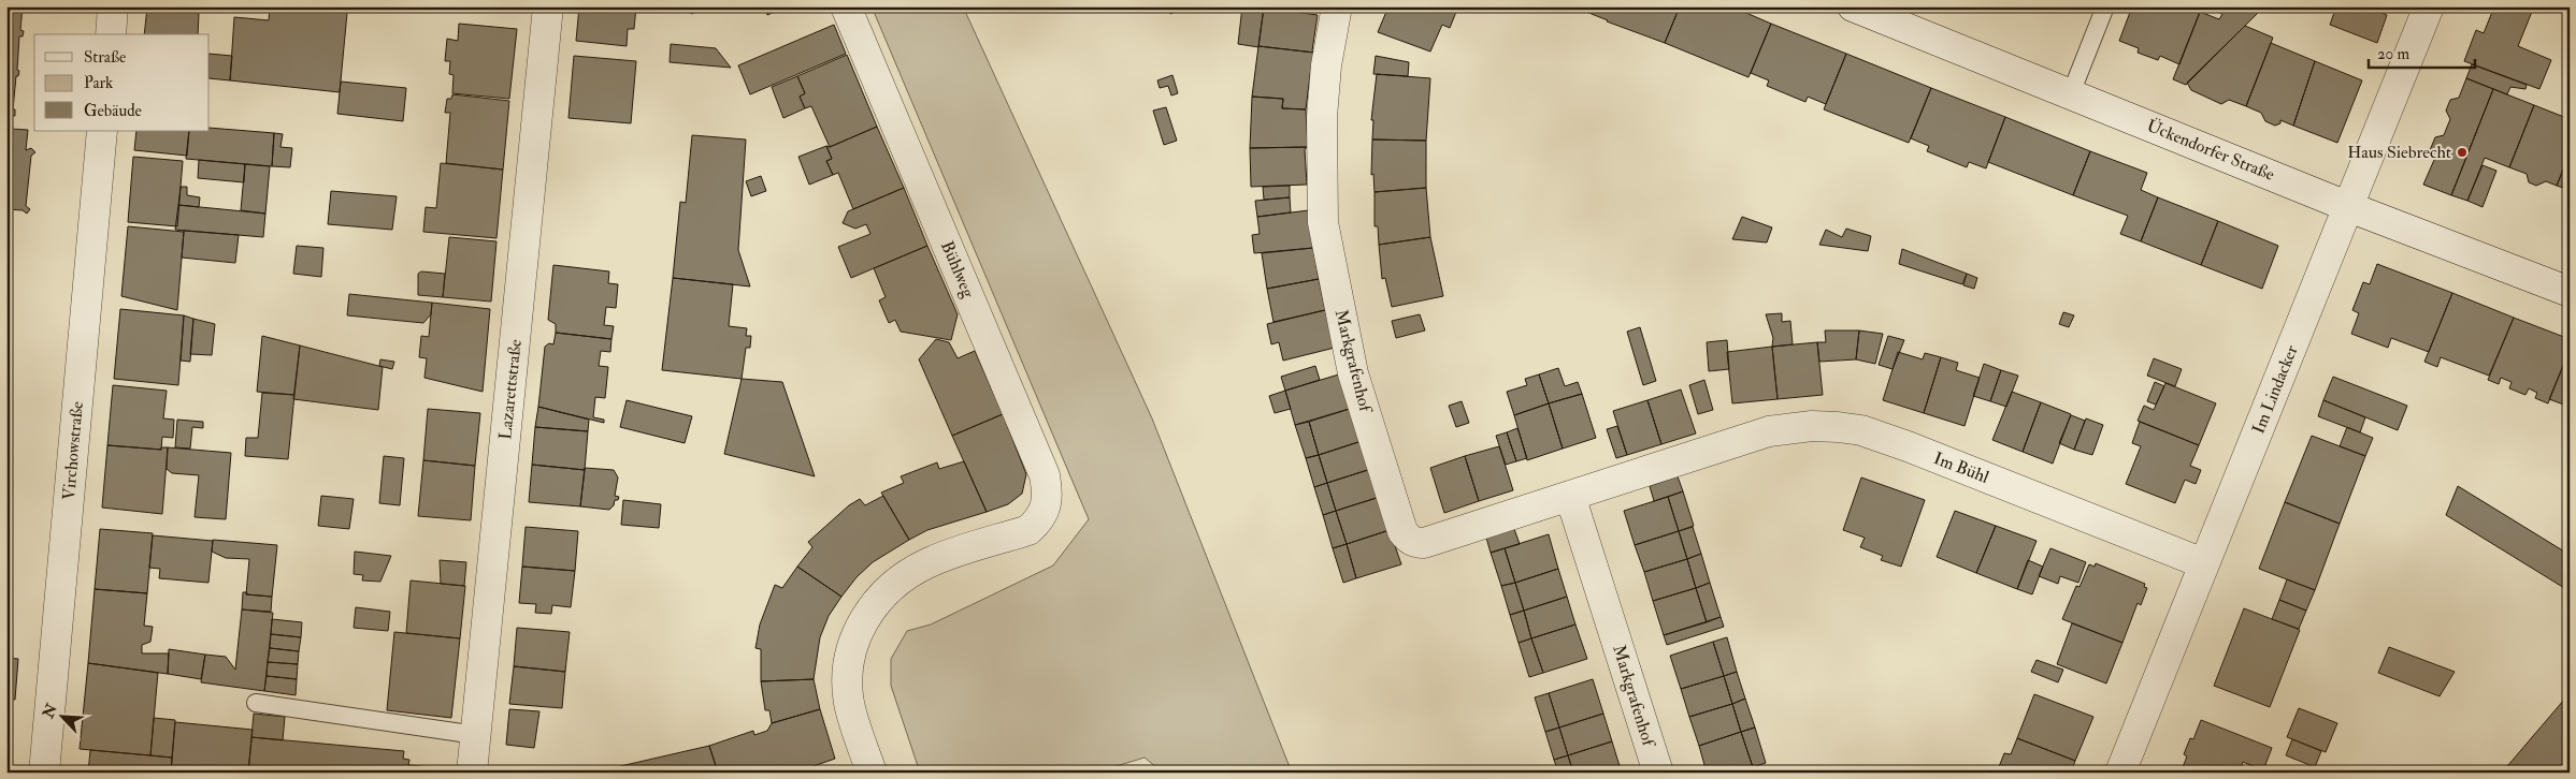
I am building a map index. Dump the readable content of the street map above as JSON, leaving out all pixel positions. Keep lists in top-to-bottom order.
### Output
{
  "streets": {
    "street": [
      "Ückendorfer Straße",
      "Bühlweg",
      "Markgrafenhof",
      "Lazarettstraße",
      "Im Lindacker",
      "Virchowstraße",
      "Im Bühl"
    ]
  },
  "crossings": [
    ["Ückendorfer Straße", "Im Lindacker"],
    ["Markgrafenhof", "Im Bühl"],
    ["Im Lindacker", "Im Bühl"]
  ],
  "places": ["Haus Siebrecht"],
  "legend": ["Straße", "Park", "Gebäude"],
  "scale_bar": "20 m",
  "north": "top left"
}
